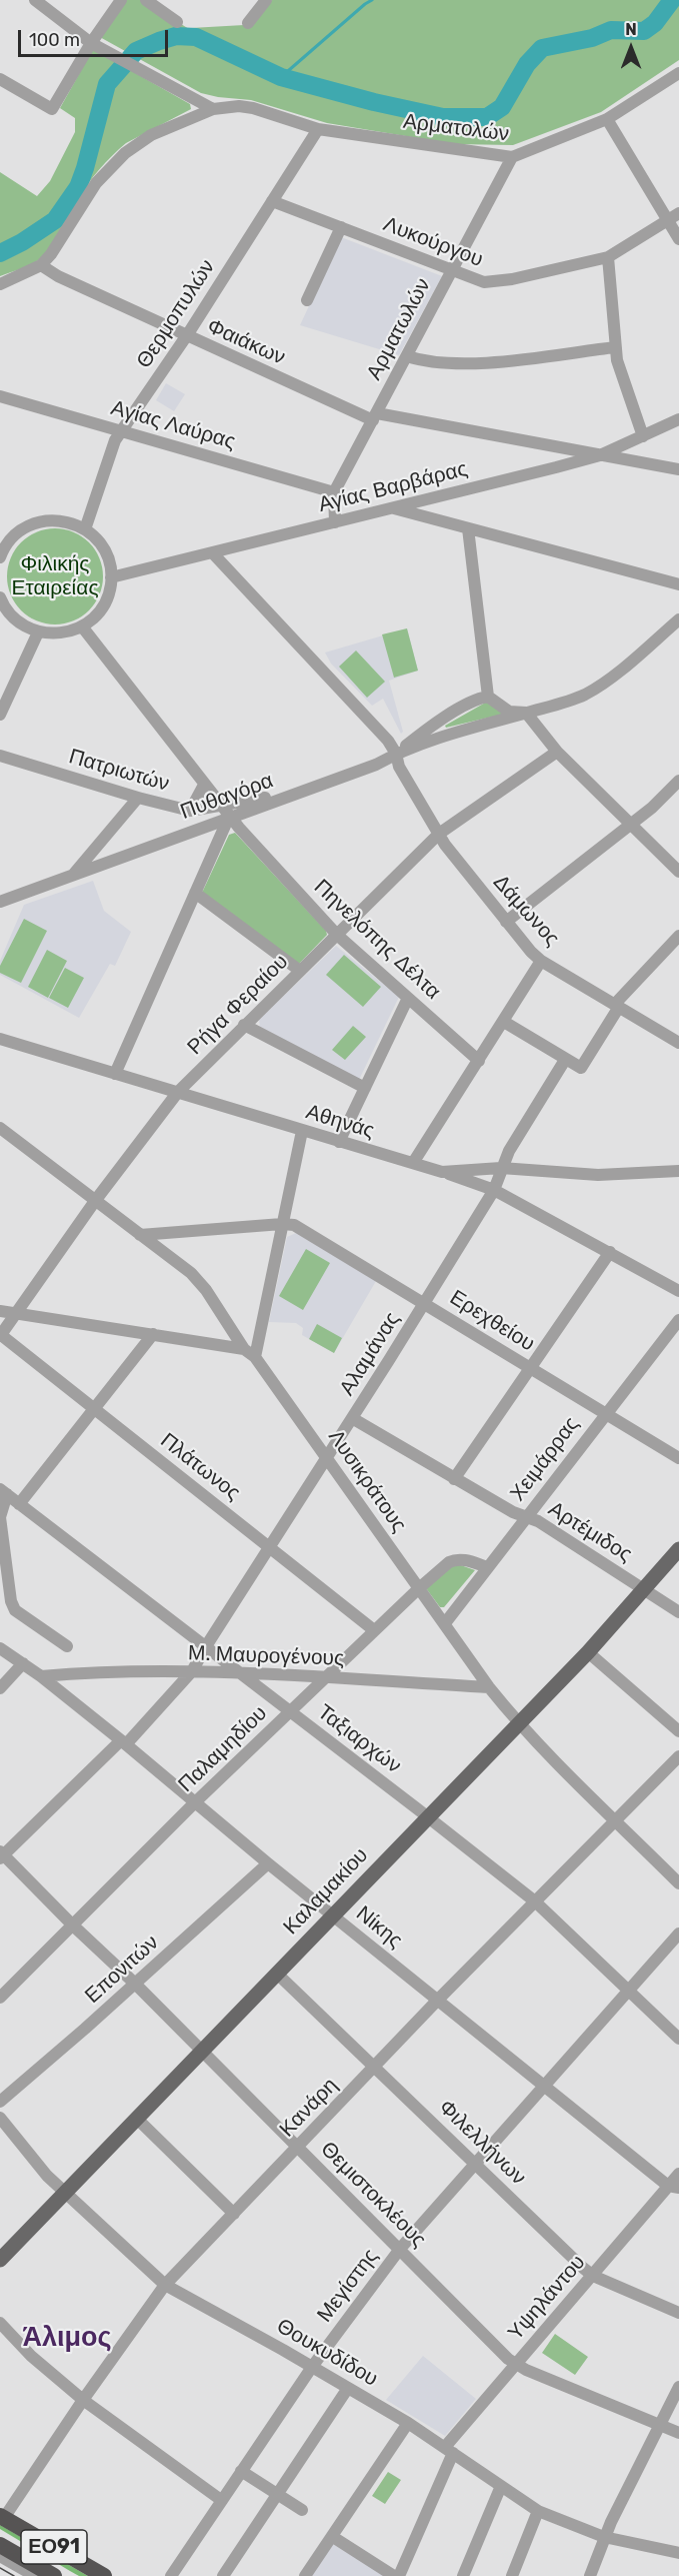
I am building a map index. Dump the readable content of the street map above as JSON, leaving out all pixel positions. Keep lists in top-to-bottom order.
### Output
{
  "streets": {
    "highway": ["ΕΟ91"],
    "main road": ["Καλαμακίου"],
    "street": [
      "Αρματολών",
      "Λυκούργου",
      "Θερμοπυλών",
      "Αρματωλών",
      "Φαιάκων",
      "Αγίας Λαύρας",
      "Αγίας Βαρβάρας",
      "Πατριωτών",
      "Πυθαγόρα",
      "Δάμωνος",
      "Πηνελόπης Δέλτα",
      "Ρήγα Φεραίου",
      "Αθηνάς",
      "Ερεχθείου",
      "Αλαμάνας",
      "Χειμάρρας",
      "Πλάτωνος",
      "Λυσικράτους",
      "Αρτέμιδος",
      "Μ. Μαυρογένους",
      "Ταξιαρχών",
      "Παλαμηδίου",
      "Νίκης",
      "Επονιτών",
      "Κανάρη",
      "Φιλελλήνων",
      "Θεμιστοκλέους",
      "Μεγίστης",
      "Υψηλάντου",
      "Θουκυδίδου"
    ]
  },
  "crossings": [
    ["Αρματολών", "Θερμοπυλών"],
    ["Αρματολών", "Αρματωλών"],
    ["Λυκούργου", "Θερμοπυλών"],
    ["Λυκούργου", "Αρματωλών"],
    ["Θερμοπυλών", "Φαιάκων"],
    ["Θερμοπυλών", "Αγίας Λαύρας"],
    ["Αρματωλών", "Φαιάκων"],
    ["Αρματωλών", "Αγίας Λαύρας"],
    ["Φαιάκων", "Αγίας Βαρβάρας"],
    ["Αγίας Βαρβάρας", "Δάμωνος"],
    ["Πατριωτών", "Πυθαγόρα"],
    ["Πατριωτών", "Πηνελόπης Δέλτα"],
    ["Πυθαγόρα", "Δάμωνος"],
    ["Πυθαγόρα", "Πηνελόπης Δέλτα"],
    ["Δάμωνος", "Ρήγα Φεραίου"],
    ["Πηνελόπης Δέλτα", "Ρήγα Φεραίου"],
    ["Ρήγα Φεραίου", "Αθηνάς"],
    ["Ρήγα Φεραίου", "Πλάτωνος"],
    ["Ρήγα Φεραίου", "Λυσικράτους"],
    ["Αθηνάς", "Αλαμάνας"],
    ["Ερεχθείου", "Αλαμάνας"],
    ["Ερεχθείου", "Χειμάρρας"],
    ["Αλαμάνας", "Πλάτωνος"],
    ["Αλαμάνας", "Λυσικράτους"],
    ["Αλαμάνας", "Αρτέμιδος"],
    ["Αλαμάνας", "Μ. Μαυρογένους"],
    ["Αλαμάνας", "Ταξιαρχών"],
    ["Αλαμάνας", "Νίκης"],
    ["Αλαμάνας", "Θεμιστοκλέους"],
    ["Χειμάρρας", "Λυσικράτους"],
    ["Χειμάρρας", "Αρτέμιδος"],
    ["Χειμάρρας", "Παλαμηδίου"],
    ["Πλάτωνος", "Παλαμηδίου"],
    ["Λυσικράτους", "Μ. Μαυρογένους"],
    ["Λυσικράτους", "Παλαμηδίου"],
    ["Λυσικράτους", "Καλαμακίου"],
    ["Λυσικράτους", "Κανάρη"],
    ["Αρτέμιδος", "Καλαμακίου"],
    ["Μ. Μαυρογένους", "Ταξιαρχών"],
    ["Μ. Μαυρογένους", "Παλαμηδίου"],
    ["Μ. Μαυρογένους", "Νίκης"],
    ["Ταξιαρχών", "Παλαμηδίου"],
    ["Ταξιαρχών", "Καλαμακίου"],
    ["Ταξιαρχών", "Κανάρη"],
    ["Ταξιαρχών", "Μεγίστης"],
    ["Παλαμηδίου", "Νίκης"],
    ["Παλαμηδίου", "Θεμιστοκλέους"],
    ["Καλαμακίου", "Νίκης"],
    ["Καλαμακίου", "Φιλελλήνων"],
    ["Καλαμακίου", "Θεμιστοκλέους"],
    ["Καλαμακίου", "Θουκυδίδου"],
    ["Νίκης", "Επονιτών"],
    ["Νίκης", "Κανάρη"],
    ["Νίκης", "Μεγίστης"],
    ["Νίκης", "Υψηλάντου"],
    ["Επονιτών", "Θεμιστοκλέους"],
    ["Κανάρη", "Φιλελλήνων"],
    ["Κανάρη", "Θεμιστοκλέους"],
    ["Κανάρη", "Θουκυδίδου"],
    ["Κανάρη", "ΕΟ91"],
    ["Φιλελλήνων", "Μεγίστης"],
    ["Φιλελλήνων", "Υψηλάντου"],
    ["Θεμιστοκλέους", "Μεγίστης"],
    ["Θεμιστοκλέους", "Υψηλάντου"],
    ["Μεγίστης", "Θουκυδίδου"],
    ["Υψηλάντου", "Θουκυδίδου"]
  ],
  "districts": ["Άλιμος"],
  "parks": ["Φιλικής Εταιρείας"],
  "scale_bar": "100 m",
  "north": "top"
}
